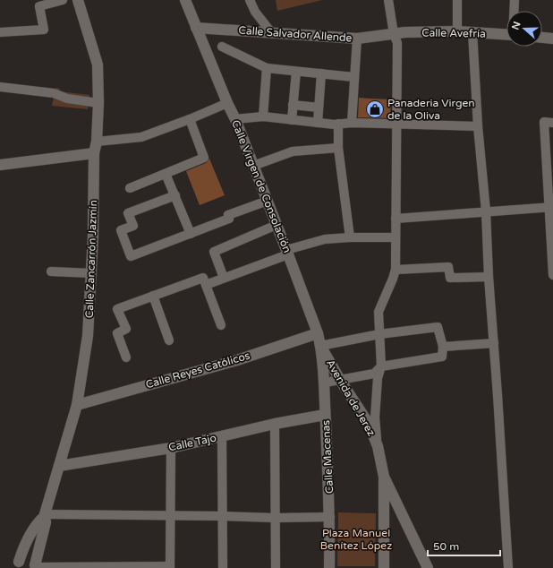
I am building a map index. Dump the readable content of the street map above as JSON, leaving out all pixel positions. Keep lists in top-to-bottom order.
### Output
{
  "streets": {
    "street": [
      "Calle Avefría",
      "Calle Salvador Allende",
      "Calle Virgen de Consolación",
      "Calle Zancarrón Jazmín",
      "Calle Reyes Católicos",
      "Avenida de Jerez",
      "Calle Tajo",
      "Calle Macenas"
    ]
  },
  "crossings": [
    ["Calle Avefría", "Calle Salvador Allende"],
    ["Calle Salvador Allende", "Calle Virgen de Consolación"],
    ["Calle Virgen de Consolación", "Calle Reyes Católicos"],
    ["Calle Virgen de Consolación", "Avenida de Jerez"],
    ["Calle Virgen de Consolación", "Calle Macenas"],
    ["Calle Zancarrón Jazmín", "Calle Reyes Católicos"],
    ["Calle Zancarrón Jazmín", "Calle Tajo"],
    ["Avenida de Jerez", "Calle Macenas"],
    ["Calle Tajo", "Calle Macenas"]
  ],
  "parks": ["Plaza Manuel Benítez López"],
  "places": {
    "shop": ["Panaderia Virgen de la Oliva"]
  },
  "scale_bar": "50 m",
  "north": "left"
}
